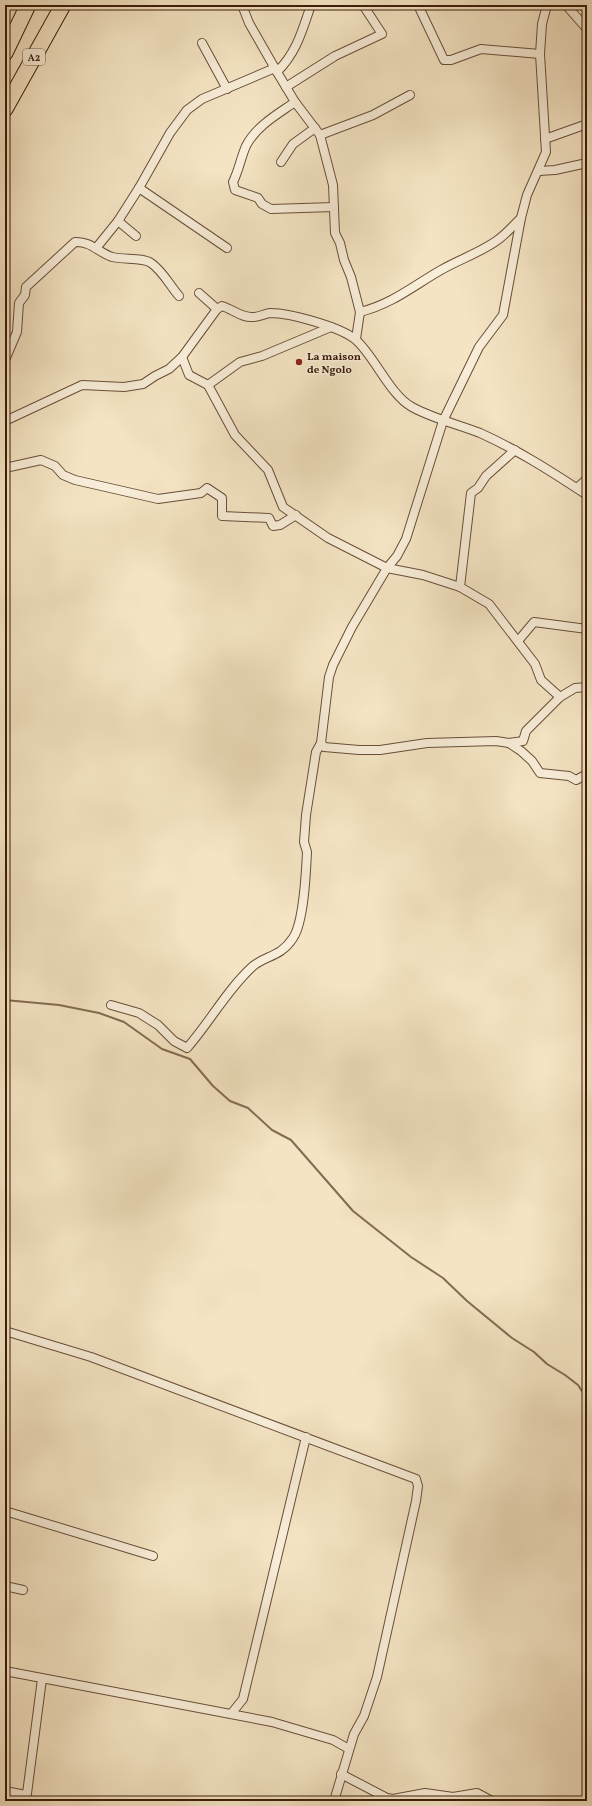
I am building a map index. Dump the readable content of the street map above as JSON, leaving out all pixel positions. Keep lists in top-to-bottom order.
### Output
{
  "streets": {
    "highway": ["A2"]
  },
  "places": ["La maison de Ngolo"]
}
